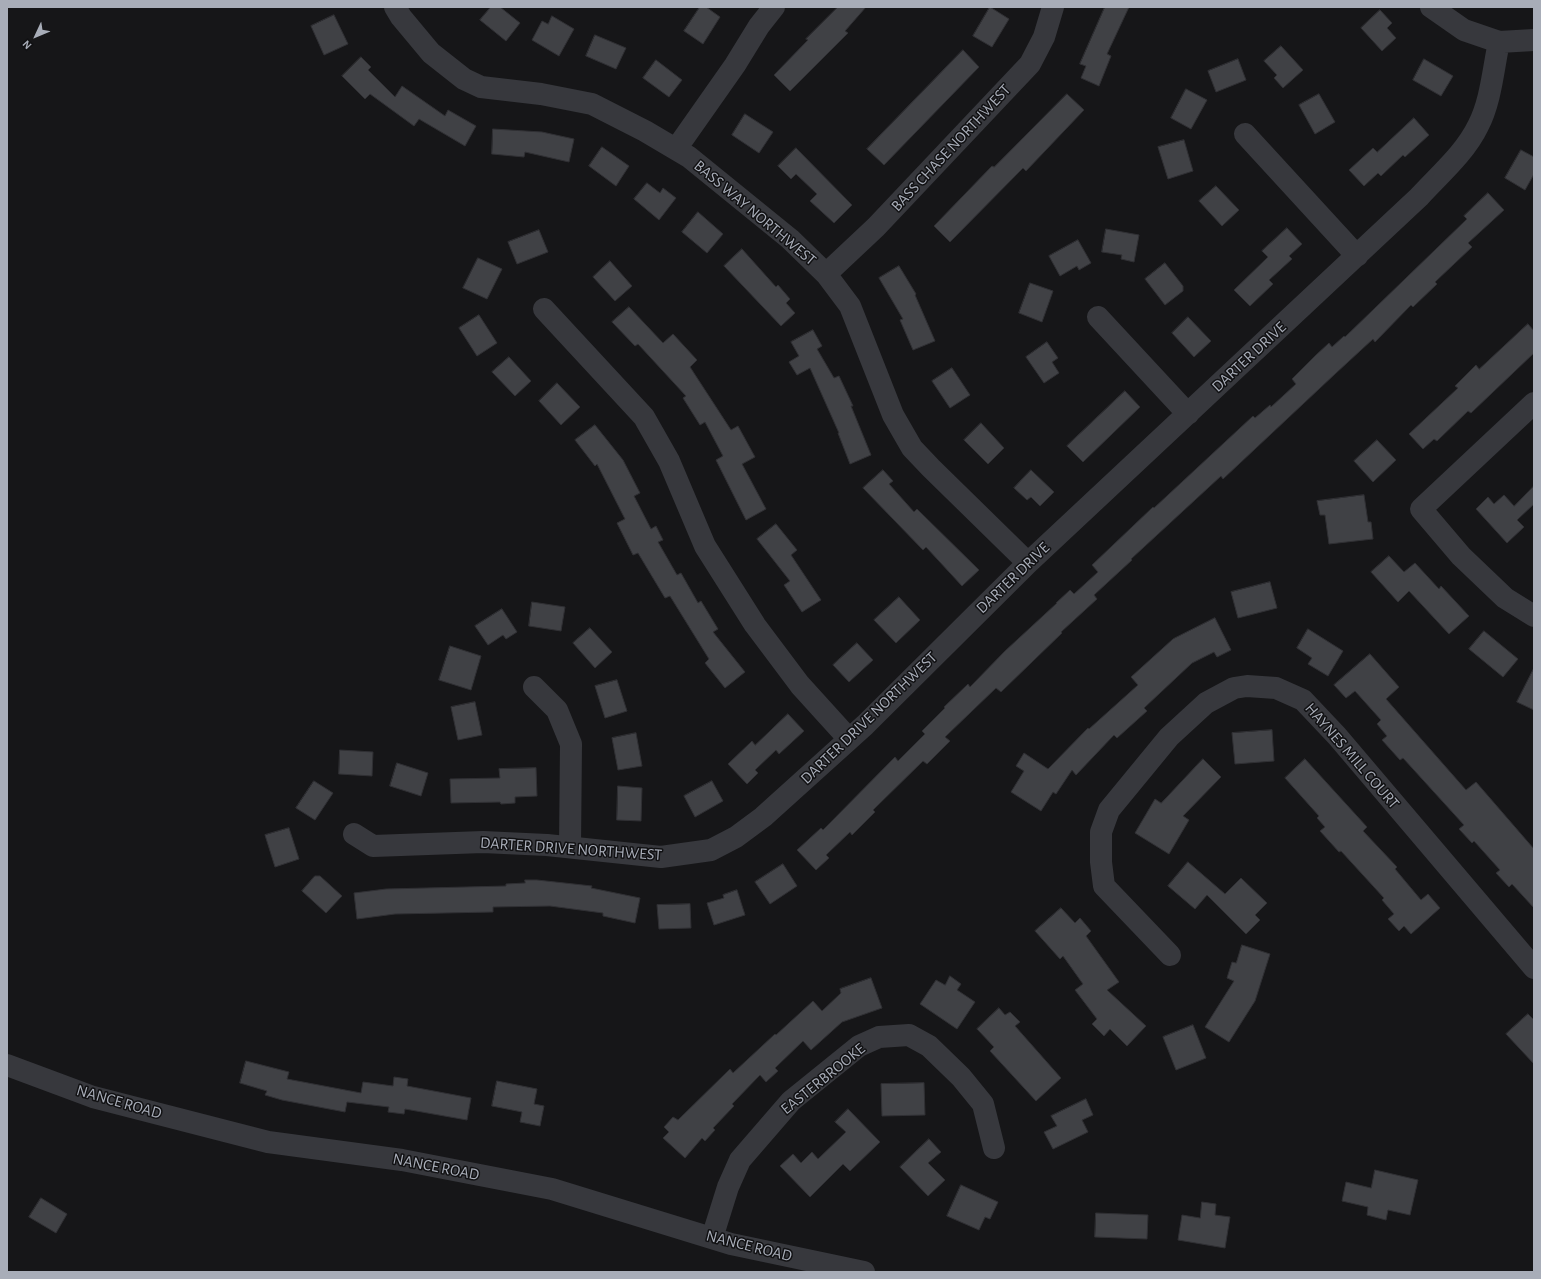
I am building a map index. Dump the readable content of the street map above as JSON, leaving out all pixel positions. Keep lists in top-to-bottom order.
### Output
{
  "streets": {
    "street": [
      "BASS CHASE NORTHWEST",
      "BASS WAY NORTHWEST",
      "DARTER DRIVE",
      "DARTER DRIVE NORTHWEST",
      "HAYNES MILL COURT",
      "EASTERBROOKE",
      "NANCE ROAD"
    ]
  },
  "crossings": [
    ["BASS CHASE NORTHWEST", "BASS WAY NORTHWEST"],
    ["BASS WAY NORTHWEST", "DARTER DRIVE"],
    ["DARTER DRIVE", "DARTER DRIVE NORTHWEST"],
    ["EASTERBROOKE", "NANCE ROAD"]
  ],
  "north": "bottom left"
}
